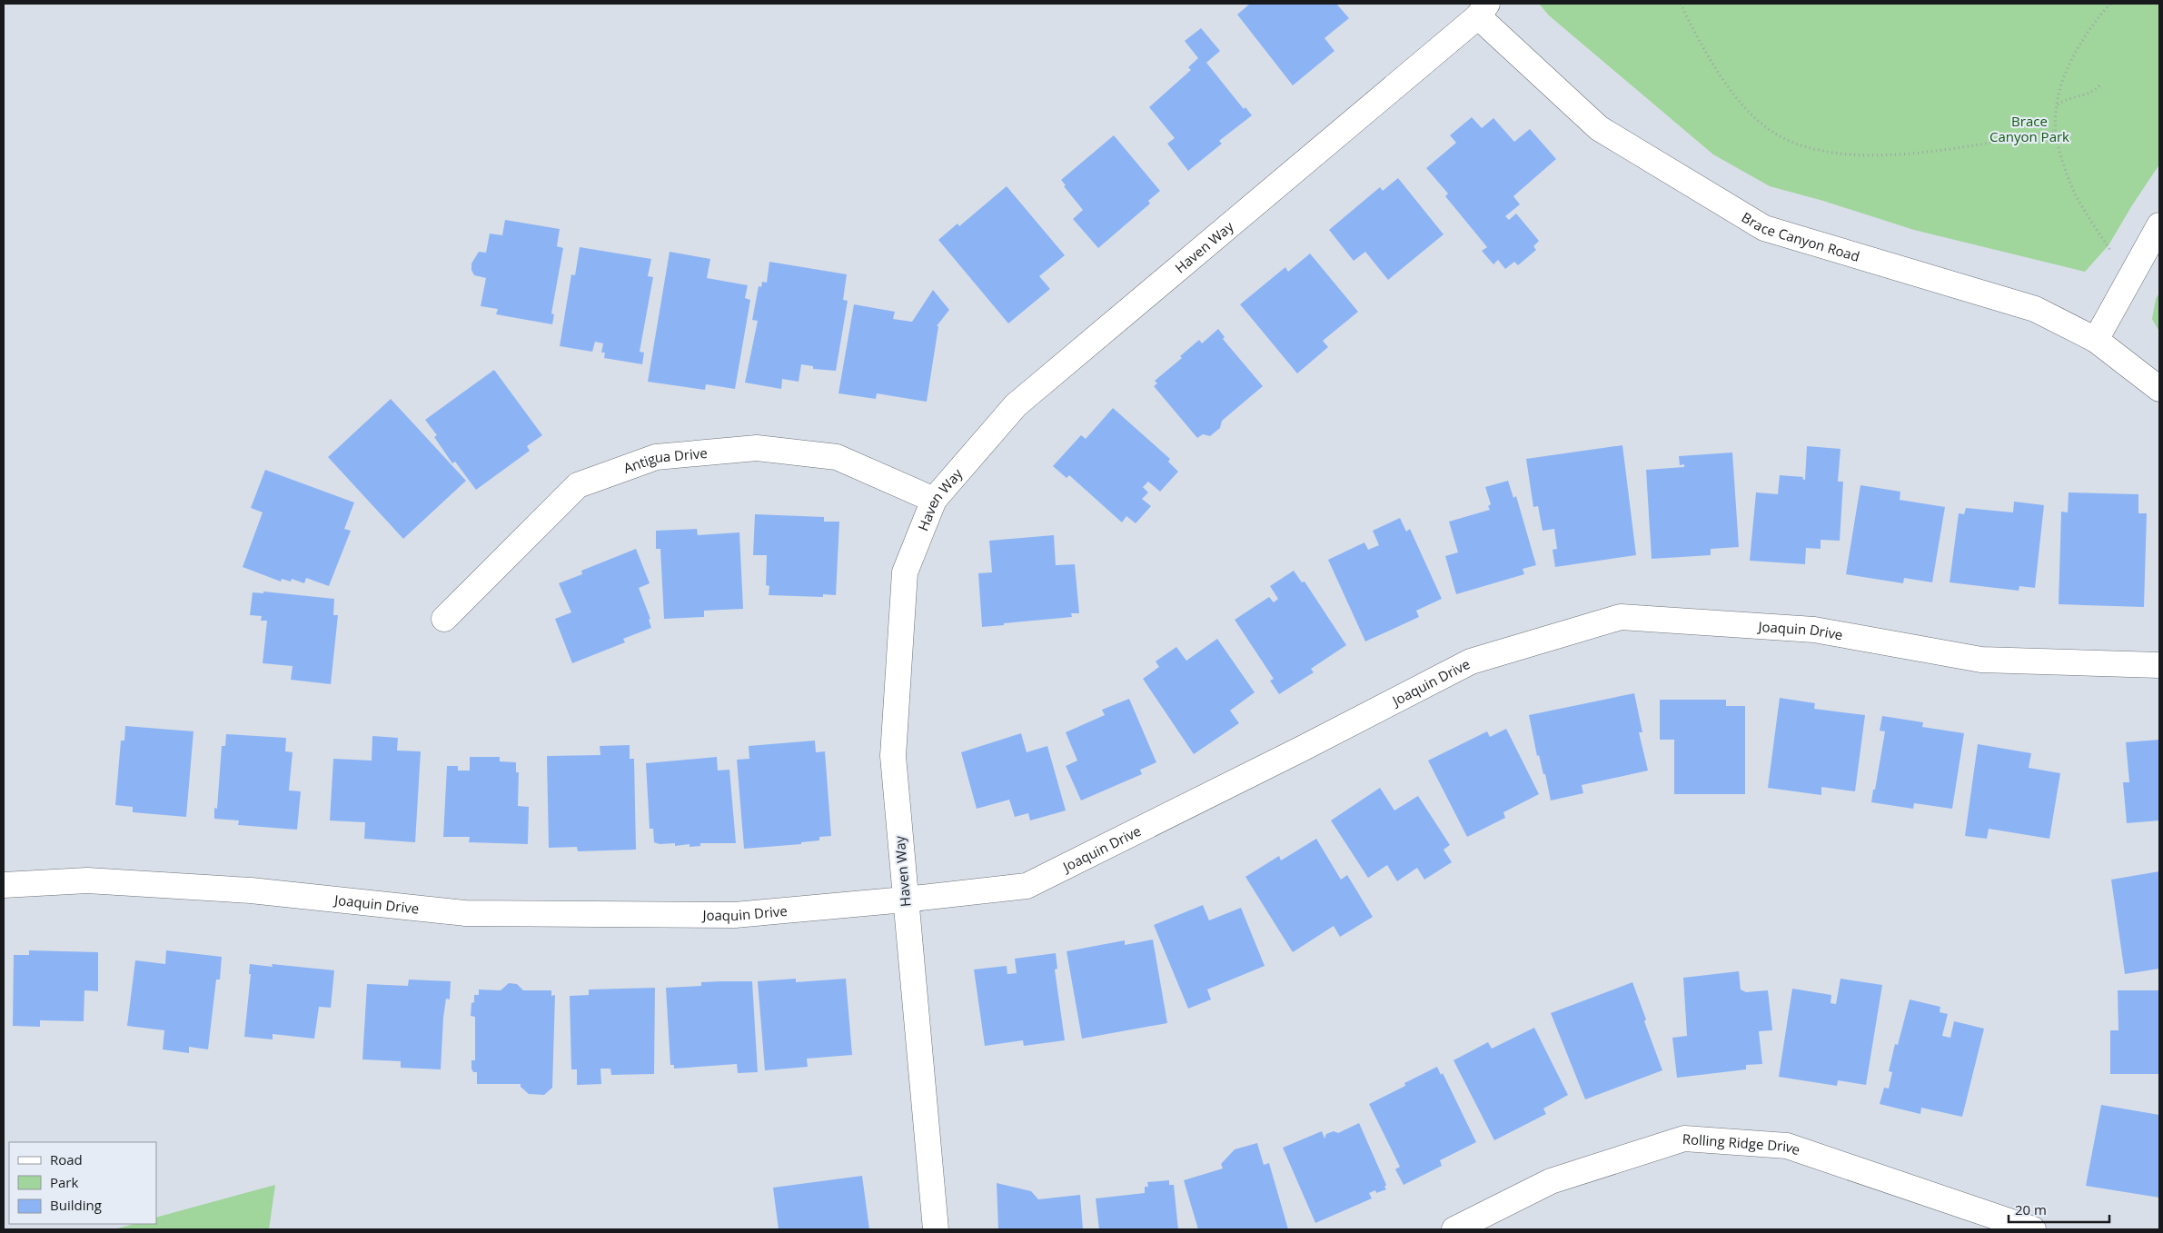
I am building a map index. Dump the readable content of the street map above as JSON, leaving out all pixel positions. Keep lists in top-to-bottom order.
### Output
{
  "streets": {
    "street": [
      "Brace Canyon Road",
      "Haven Way",
      "Antigua Drive",
      "Joaquin Drive",
      "Rolling Ridge Drive"
    ]
  },
  "crossings": [
    ["Brace Canyon Road", "Haven Way"],
    ["Haven Way", "Antigua Drive"],
    ["Haven Way", "Joaquin Drive"]
  ],
  "parks": ["Brace Canyon Park"],
  "legend": ["Road", "Park", "Building"],
  "scale_bar": "20 m"
}
